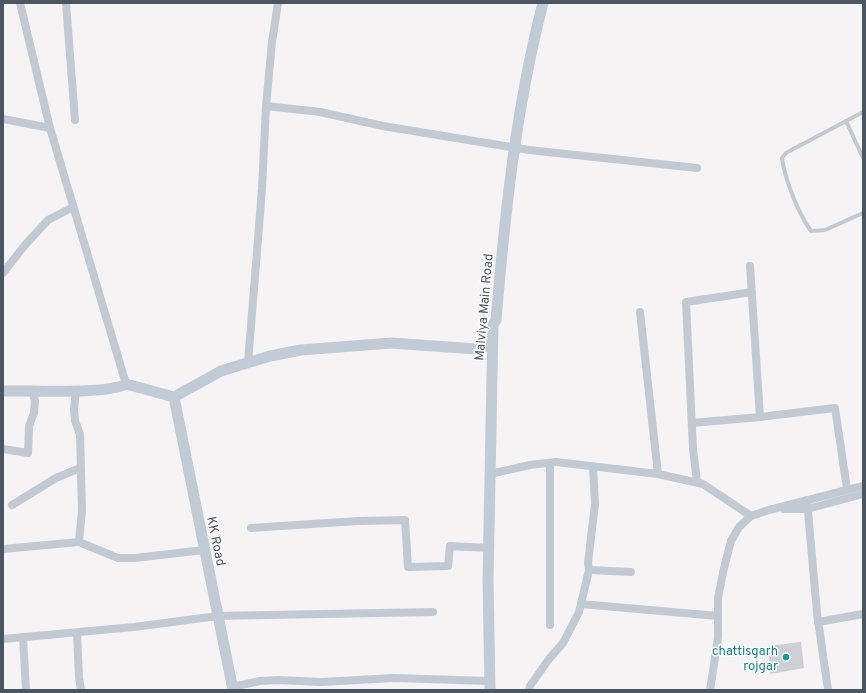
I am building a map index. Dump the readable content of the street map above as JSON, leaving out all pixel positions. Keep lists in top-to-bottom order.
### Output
{
  "streets": {
    "street": ["Malviya Main Road", "KK Road"]
  },
  "places": ["chattisgarh rojgar"]
}
